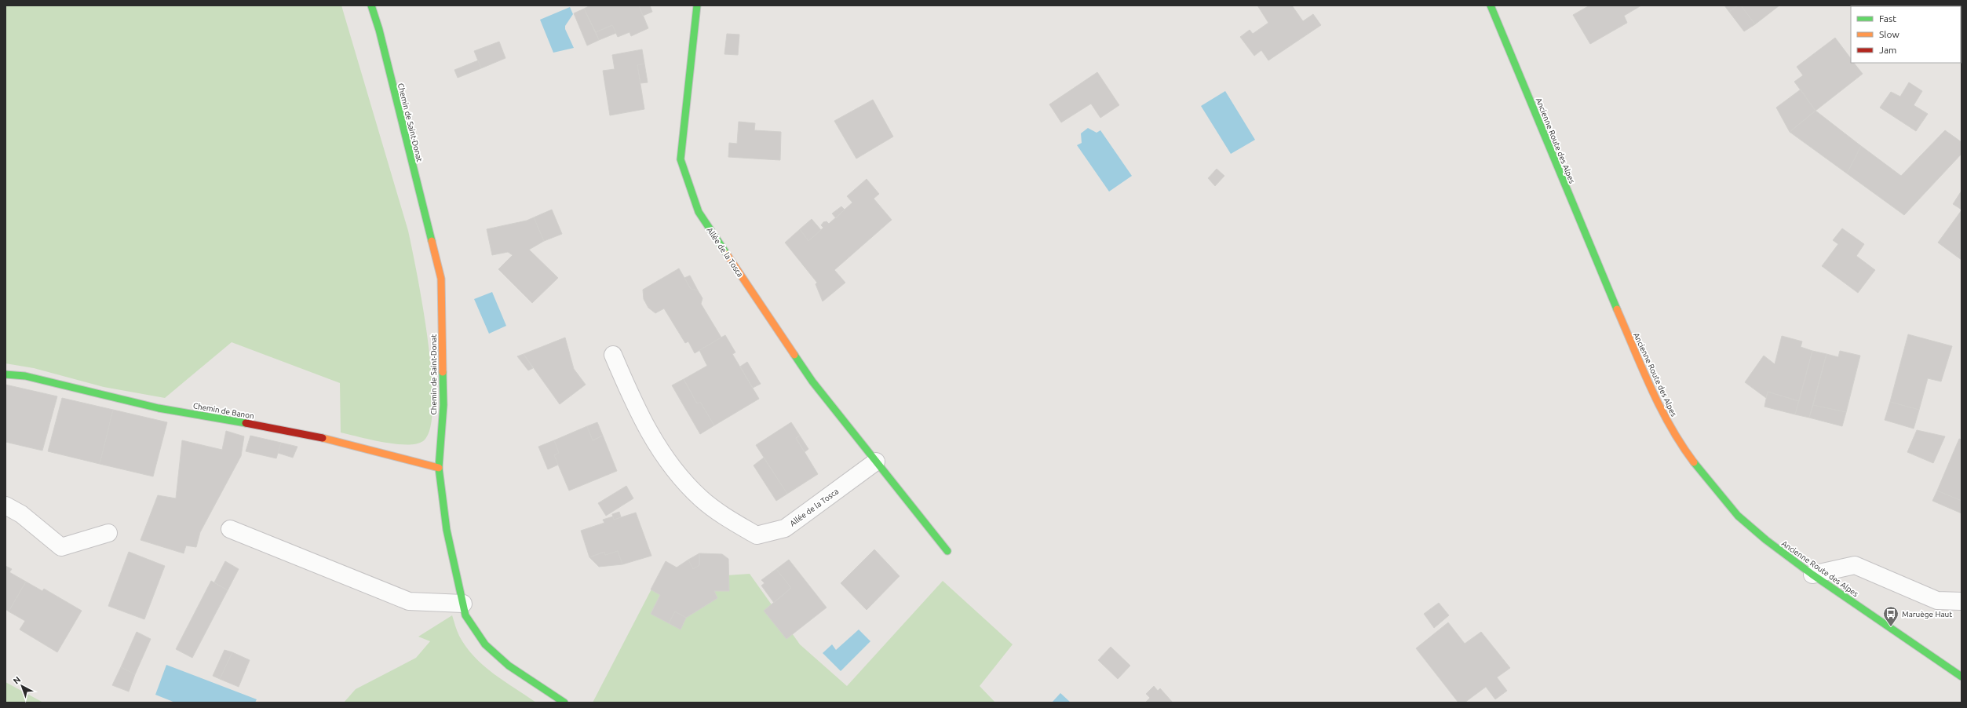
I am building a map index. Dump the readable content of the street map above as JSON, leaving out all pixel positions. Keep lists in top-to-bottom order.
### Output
{
  "streets": {
    "street": [
      "Chemin de Saint-Donat",
      "Ancienne Route des Alpes",
      "Allée de la Tosca",
      "Chemin de Banon"
    ]
  },
  "crossings": [
    ["Chemin de Saint-Donat", "Chemin de Banon"]
  ],
  "places": {
    "bus stop": ["Maruège Haut"]
  },
  "legend": ["Fast", "Slow", "Jam"],
  "north": "top left"
}
